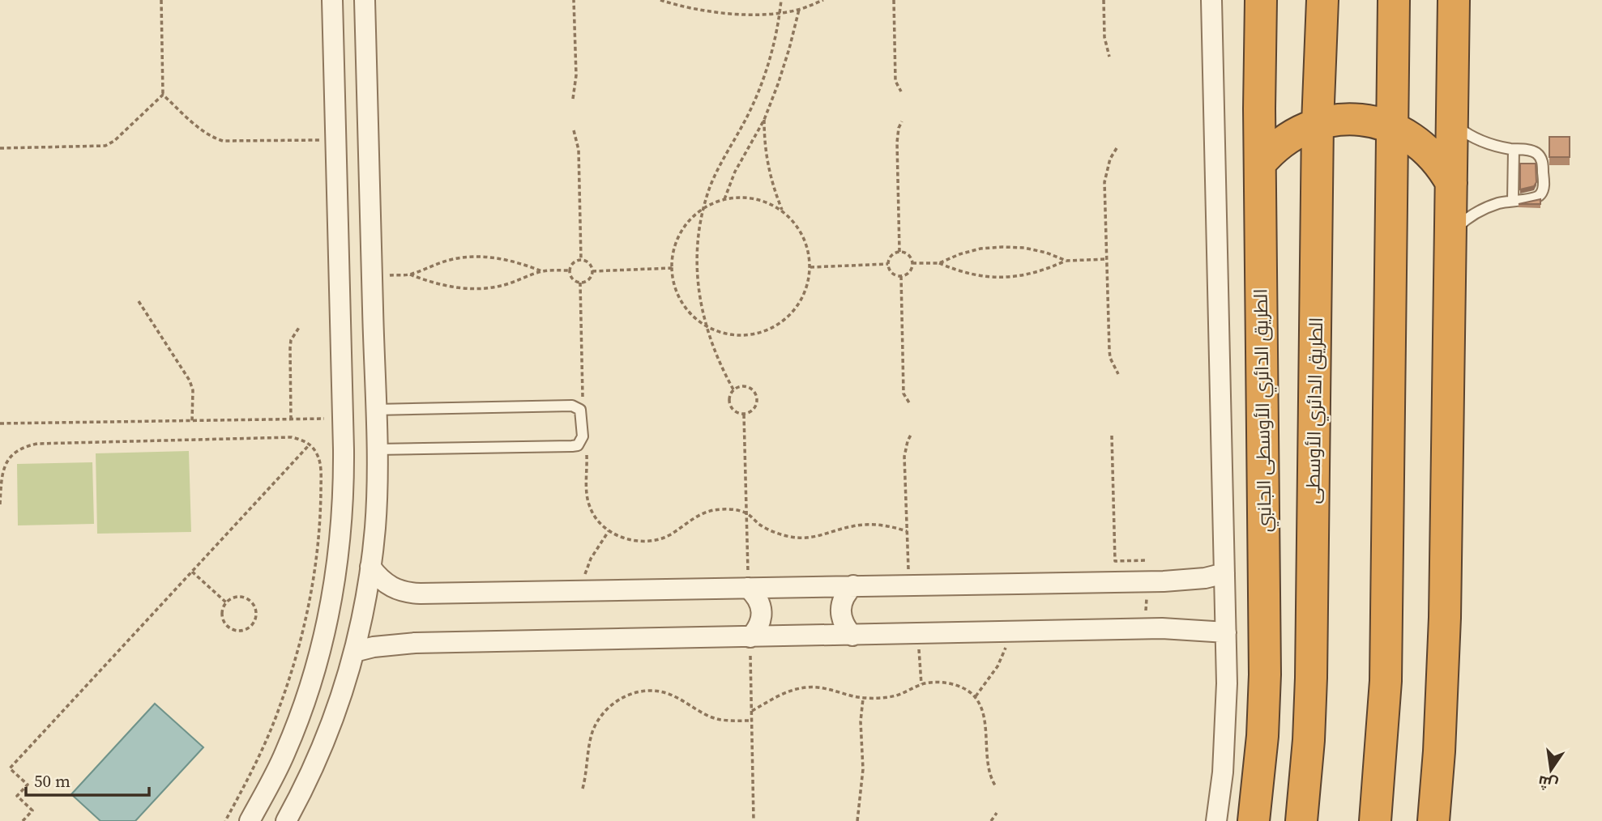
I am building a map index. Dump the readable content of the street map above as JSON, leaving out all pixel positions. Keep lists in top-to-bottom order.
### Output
{
  "streets": {
    "highway": ["الطريق الدائري الأوسطى الجانبي", "الطريق الدائري الأوسطى"]
  },
  "scale_bar": "50 m",
  "north": "bottom"
}
